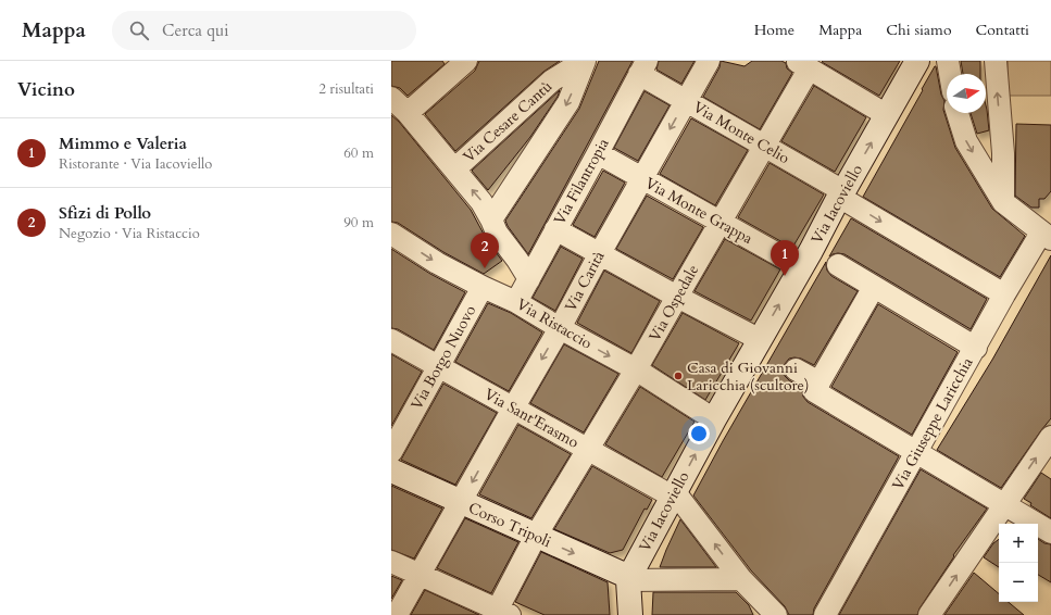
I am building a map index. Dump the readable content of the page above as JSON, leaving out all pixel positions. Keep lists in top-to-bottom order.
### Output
{
  "streets": {
    "main road": ["Via Iacoviello", "Corso Tripoli"],
    "street": [
      "Via Cesare Cantù",
      "Via Monte Celio",
      "Via Filantropia",
      "Via Monte Grappa",
      "Via Carità",
      "Via Ospedale",
      "Via Ristaccio",
      "Via Borgo Nuovo",
      "Via Sant'Erasmo",
      "Via Giuseppe Laricchia"
    ]
  },
  "crossings": [
    ["Via Monte Celio", "Via Filantropia"],
    ["Via Monte Celio", "Via Iacoviello"],
    ["Via Monte Celio", "Via Carità"],
    ["Via Monte Celio", "Via Ospedale"],
    ["Via Monte Celio", "Via Giuseppe Laricchia"],
    ["Via Filantropia", "Via Monte Grappa"],
    ["Via Filantropia", "Via Ristaccio"],
    ["Via Iacoviello", "Via Monte Grappa"],
    ["Via Iacoviello", "Via Ristaccio"],
    ["Via Iacoviello", "Via Sant'Erasmo"],
    ["Via Iacoviello", "Corso Tripoli"],
    ["Via Monte Grappa", "Via Carità"],
    ["Via Monte Grappa", "Via Ospedale"],
    ["Via Carità", "Via Ristaccio"],
    ["Via Carità", "Via Sant'Erasmo"],
    ["Via Carità", "Corso Tripoli"],
    ["Via Ospedale", "Via Ristaccio"],
    ["Via Ospedale", "Via Sant'Erasmo"],
    ["Via Ospedale", "Corso Tripoli"],
    ["Via Ristaccio", "Via Borgo Nuovo"],
    ["Via Borgo Nuovo", "Via Sant'Erasmo"]
  ],
  "one_way": ["Via Iacoviello", "Via Carità", "Corso Tripoli"],
  "places": ["Casa di Giovanni Laricchia (scultore)"],
  "north": "right",
  "page": {
    "header": "Mappa",
    "search": "Cerca qui",
    "nav": [
      "Home",
      "Mappa",
      "Chi siamo",
      "Contatti"
    ],
    "heading": ["Vicino", "2 risultati"],
    "list": [
      {
        "mark": "1",
        "name": "Mimmo e Valeria",
        "note": "Ristorante · Via Iacoviello",
        "value": "60 m"
      },
      {
        "mark": "2",
        "name": "Sfizi di Pollo",
        "note": "Negozio · Via Ristaccio",
        "value": "90 m"
      }
    ],
    "pins": ["2", "1"],
    "map_buttons": ["+", "−"]
  }
}
